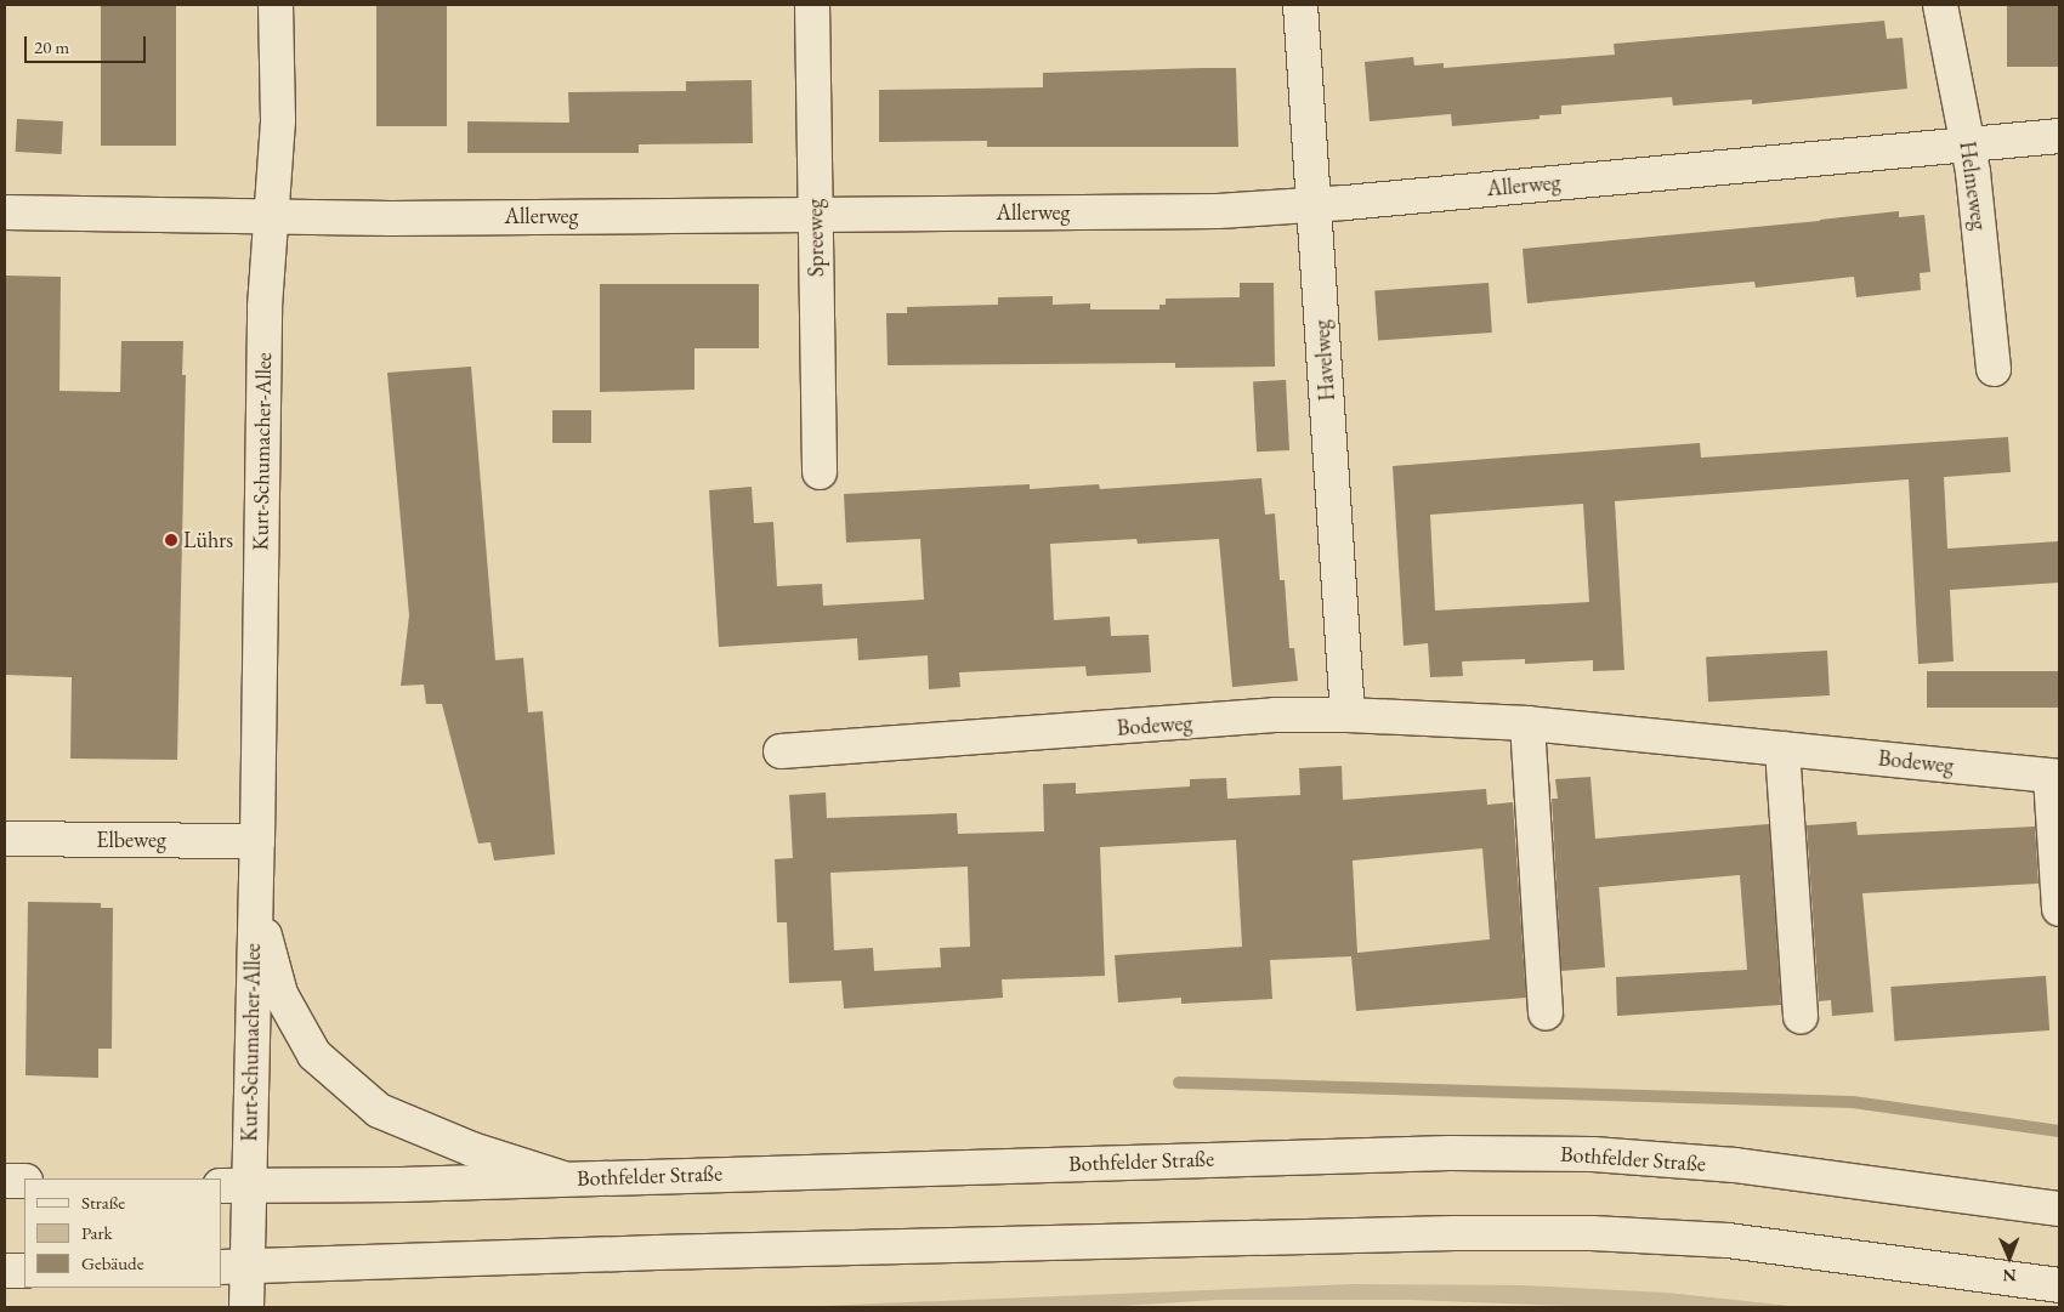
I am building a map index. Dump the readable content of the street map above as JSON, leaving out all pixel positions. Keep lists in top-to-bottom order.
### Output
{
  "streets": {
    "street": [
      "Allerweg",
      "Helmeweg",
      "Spreeweg",
      "Havelweg",
      "Kurt-Schumacher-Allee",
      "Bodeweg",
      "Elbeweg",
      "Bothfelder Straße"
    ]
  },
  "crossings": [
    ["Allerweg", "Helmeweg"],
    ["Allerweg", "Spreeweg"],
    ["Allerweg", "Havelweg"],
    ["Allerweg", "Kurt-Schumacher-Allee"],
    ["Havelweg", "Bodeweg"],
    ["Kurt-Schumacher-Allee", "Elbeweg"],
    ["Kurt-Schumacher-Allee", "Bothfelder Straße"]
  ],
  "places": ["Lührs"],
  "legend": ["Straße", "Park", "Gebäude"],
  "scale_bar": "20 m",
  "north": "bottom"
}
